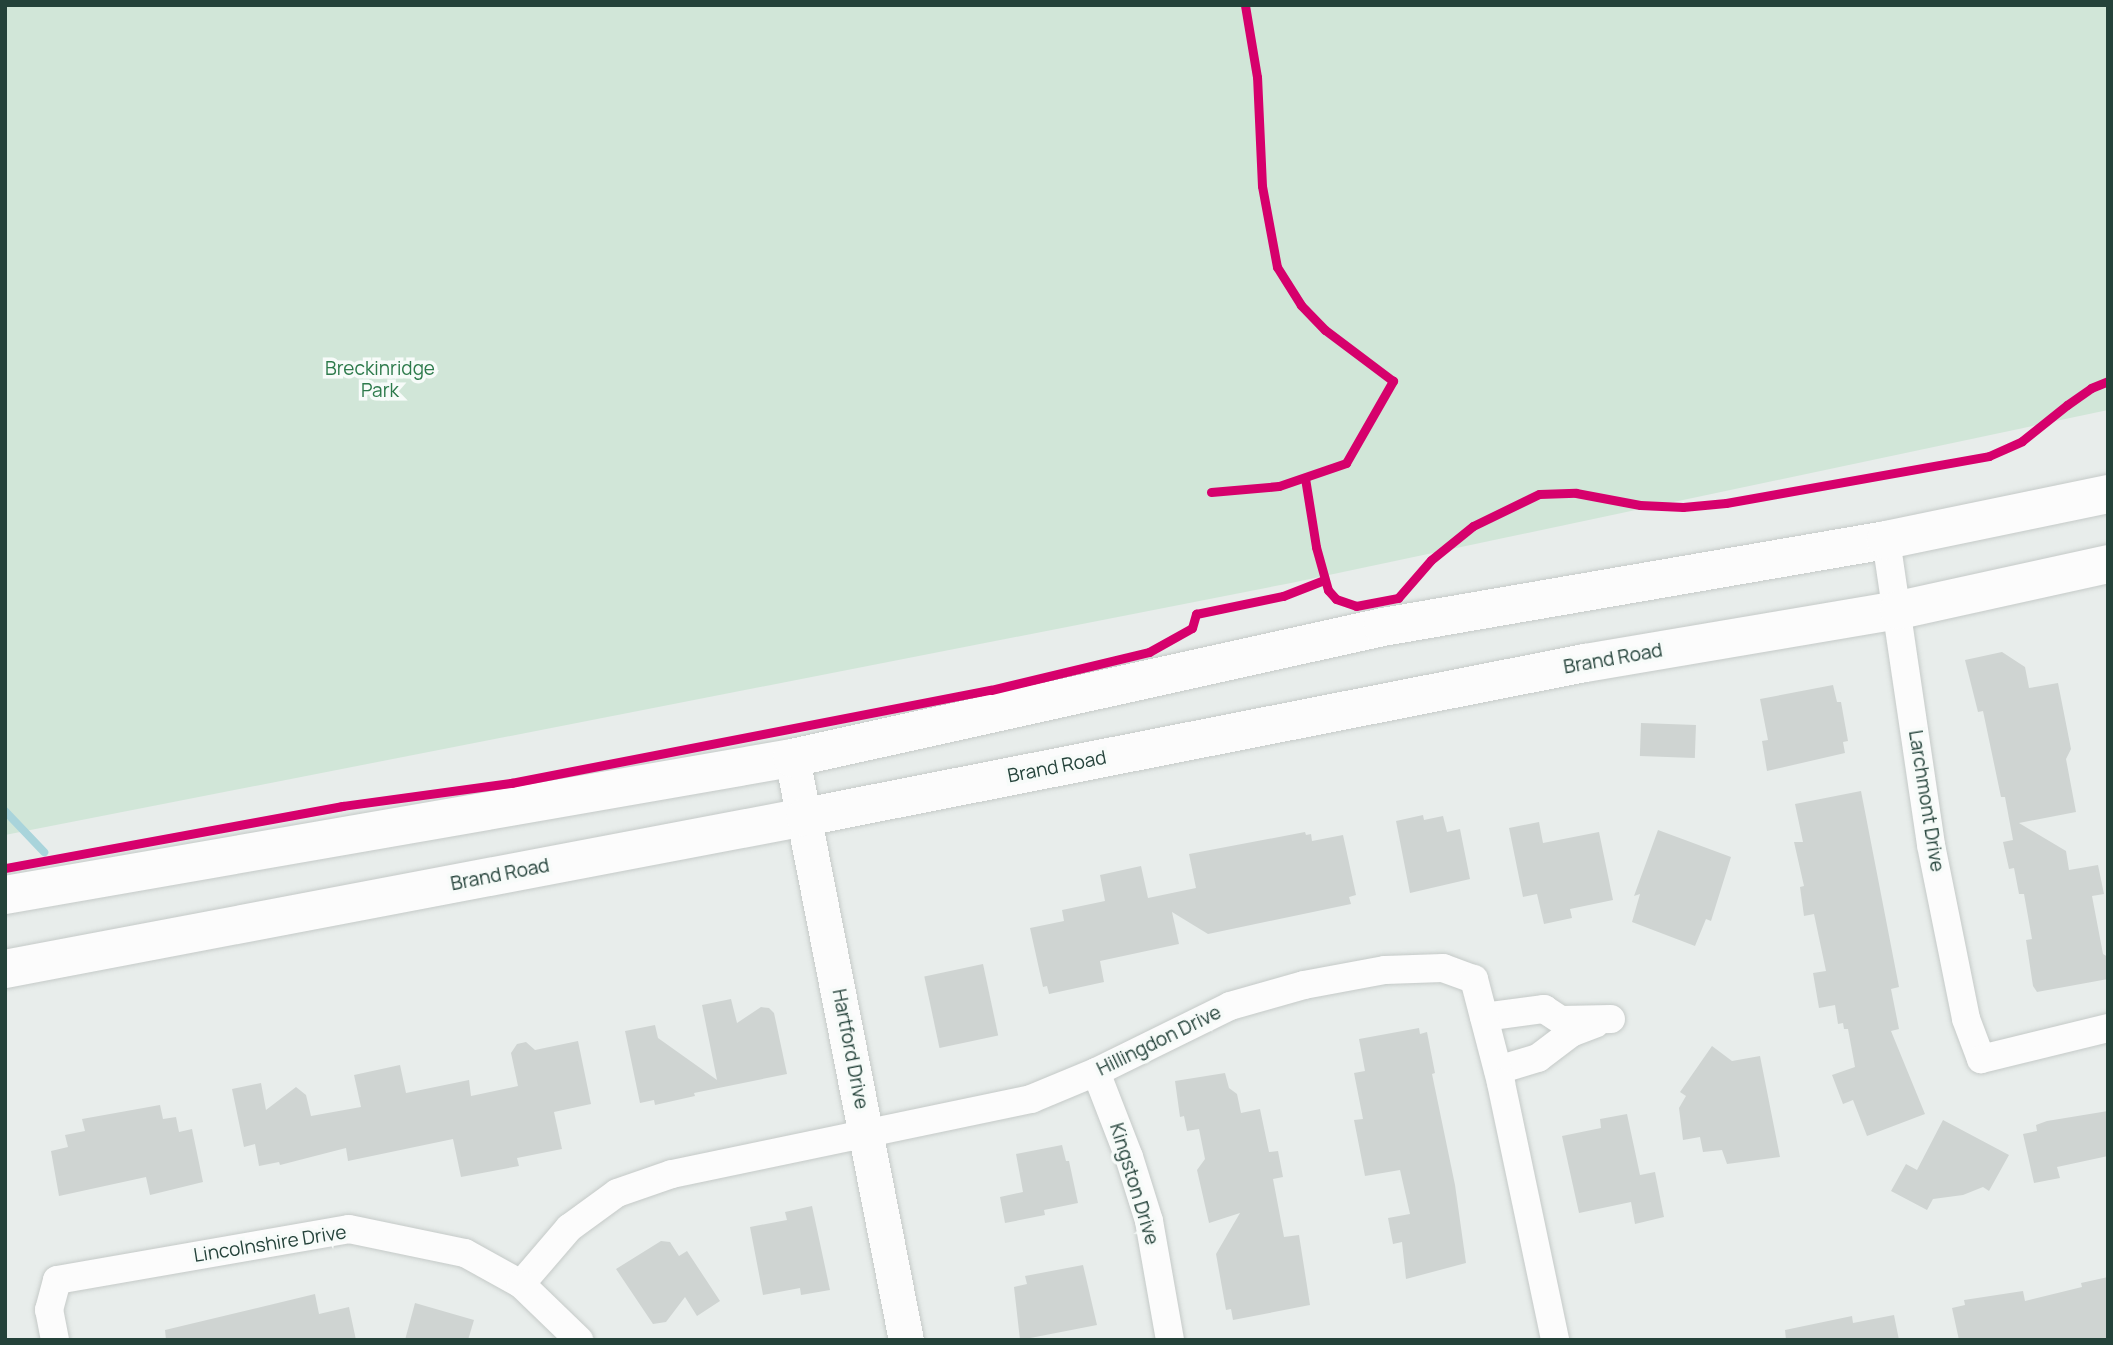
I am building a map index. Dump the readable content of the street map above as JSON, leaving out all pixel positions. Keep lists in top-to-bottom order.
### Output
{
  "streets": {
    "main road": ["Brand Road"],
    "street": [
      "Larchmont Drive",
      "Hillingdon Drive",
      "Hartford Drive",
      "Kingston Drive",
      "Lincolnshire Drive"
    ]
  },
  "crossings": [
    ["Brand Road", "Larchmont Drive"],
    ["Brand Road", "Hartford Drive"],
    ["Hillingdon Drive", "Hartford Drive"],
    ["Hillingdon Drive", "Kingston Drive"],
    ["Hillingdon Drive", "Lincolnshire Drive"]
  ],
  "parks": ["Breckinridge Park"]
}
